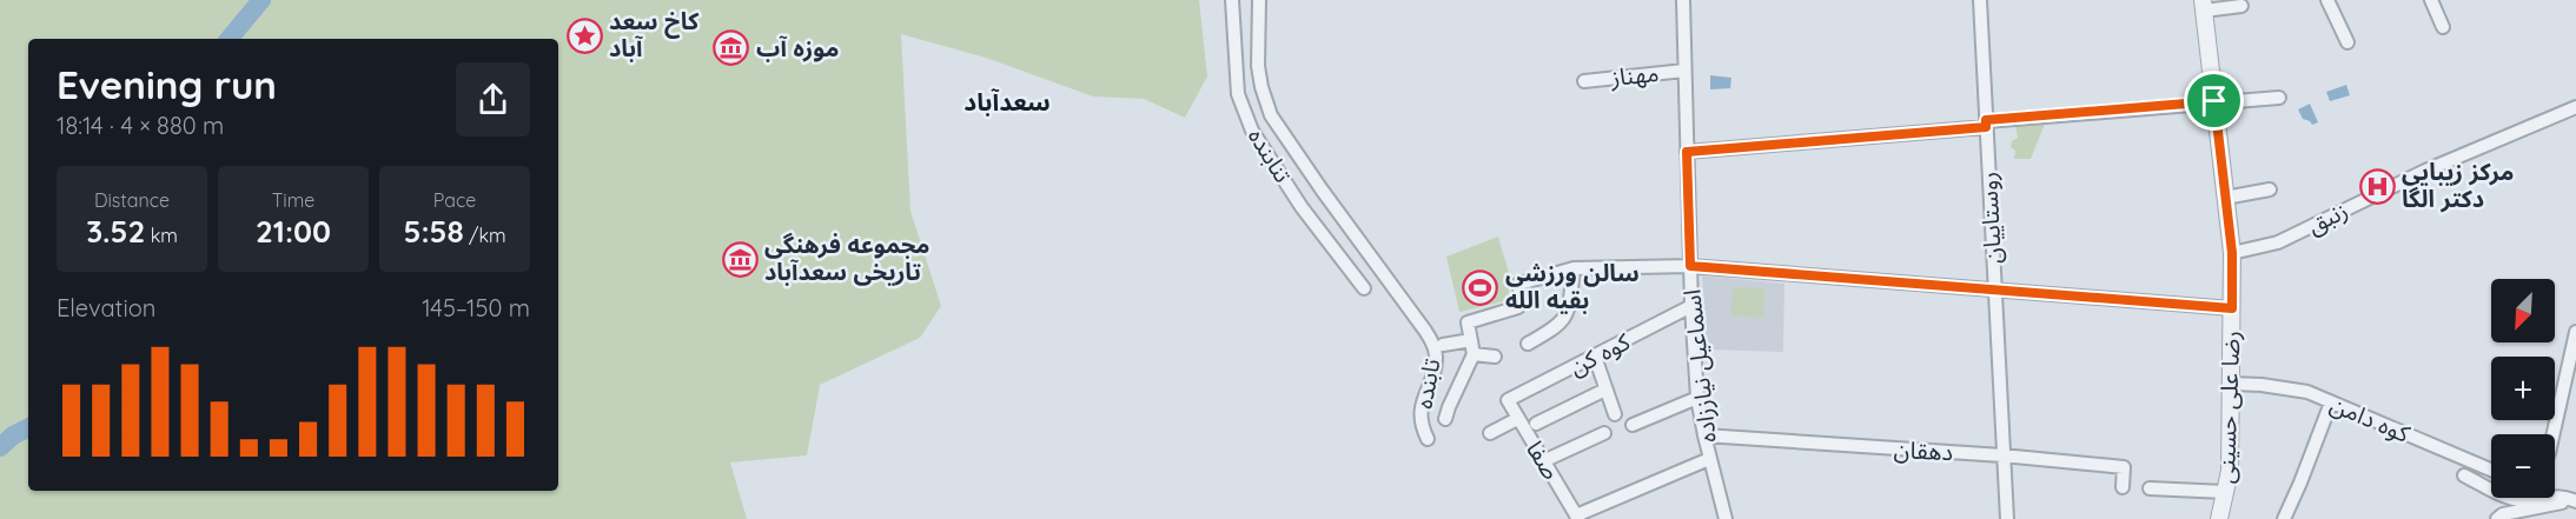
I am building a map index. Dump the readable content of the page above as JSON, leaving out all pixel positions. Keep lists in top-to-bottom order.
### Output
{
  "streets": {
    "street": [
      "مهناز",
      "تنابنده",
      "روستاییان",
      "زنبق",
      "کوه کن",
      "اسماعیل نیاززاده",
      "تابنده",
      "رضا علی حسینی",
      "کوه دامن",
      "دهقان",
      "صفا"
    ]
  },
  "crossings": [
    ["مهناز", "اسماعیل نیاززاده"],
    ["روستاییان", "دهقان"],
    ["زنبق", "رضا علی حسینی"],
    ["کوه کن", "اسماعیل نیاززاده"],
    ["کوه کن", "صفا"],
    ["اسماعیل نیاززاده", "دهقان"],
    ["رضا علی حسینی", "کوه دامن"]
  ],
  "districts": ["سعدآباد"],
  "places": {
    "place": ["کاخ سعد آباد"],
    "museum": ["موزه آب", "مجموعه فرهنگی تاریخی سعدآباد"],
    "hospital": ["مرکز زیبایی دکتر الگا"],
    "sports": ["سالن ورزشی بقیه الله"]
  },
  "north": "bottom left",
  "page": {
    "heading": ["Evening run", "18:14 · 4 × 880 m"],
    "stats": [
      ["Distance", "3.52 km"],
      ["Time", "21:00"],
      ["Pace", "5:58 /km"]
    ],
    "map_buttons": ["+", "−"],
    "chart": ["Elevation", "145–150 m"]
  }
}
